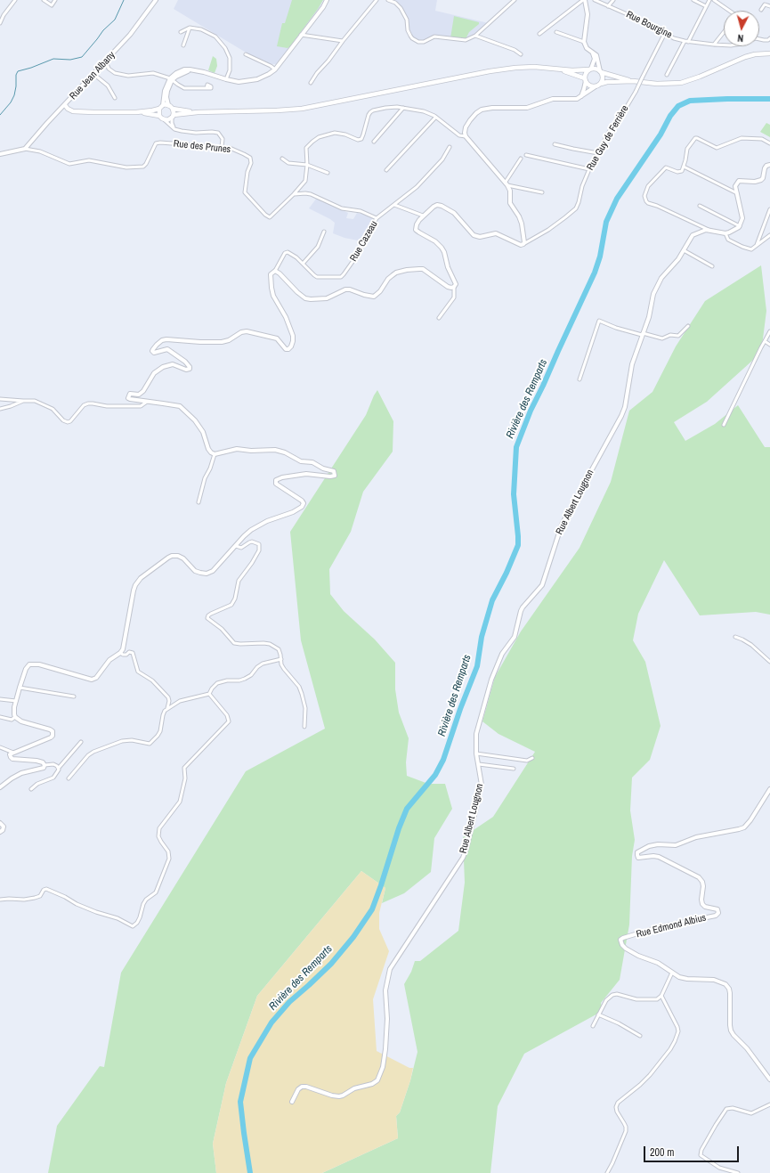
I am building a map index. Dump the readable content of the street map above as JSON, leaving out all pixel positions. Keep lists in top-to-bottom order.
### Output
{
  "streets": {
    "street": [
      "Rue Bourgine",
      "Rue Jean Albany",
      "Rue Guy de Ferrière",
      "Rue des Prunes",
      "Rue Cazeau",
      "Rue Albert Lougnon",
      "Rue Edmond Albius"
    ]
  },
  "crossings": [
    ["Rue Bourgine", "Rue Guy de Ferrière"],
    ["Rue Jean Albany", "Rue des Prunes"]
  ],
  "water": ["Rivière des Remparts"],
  "scale_bar": "200 m",
  "north": "bottom"
}
